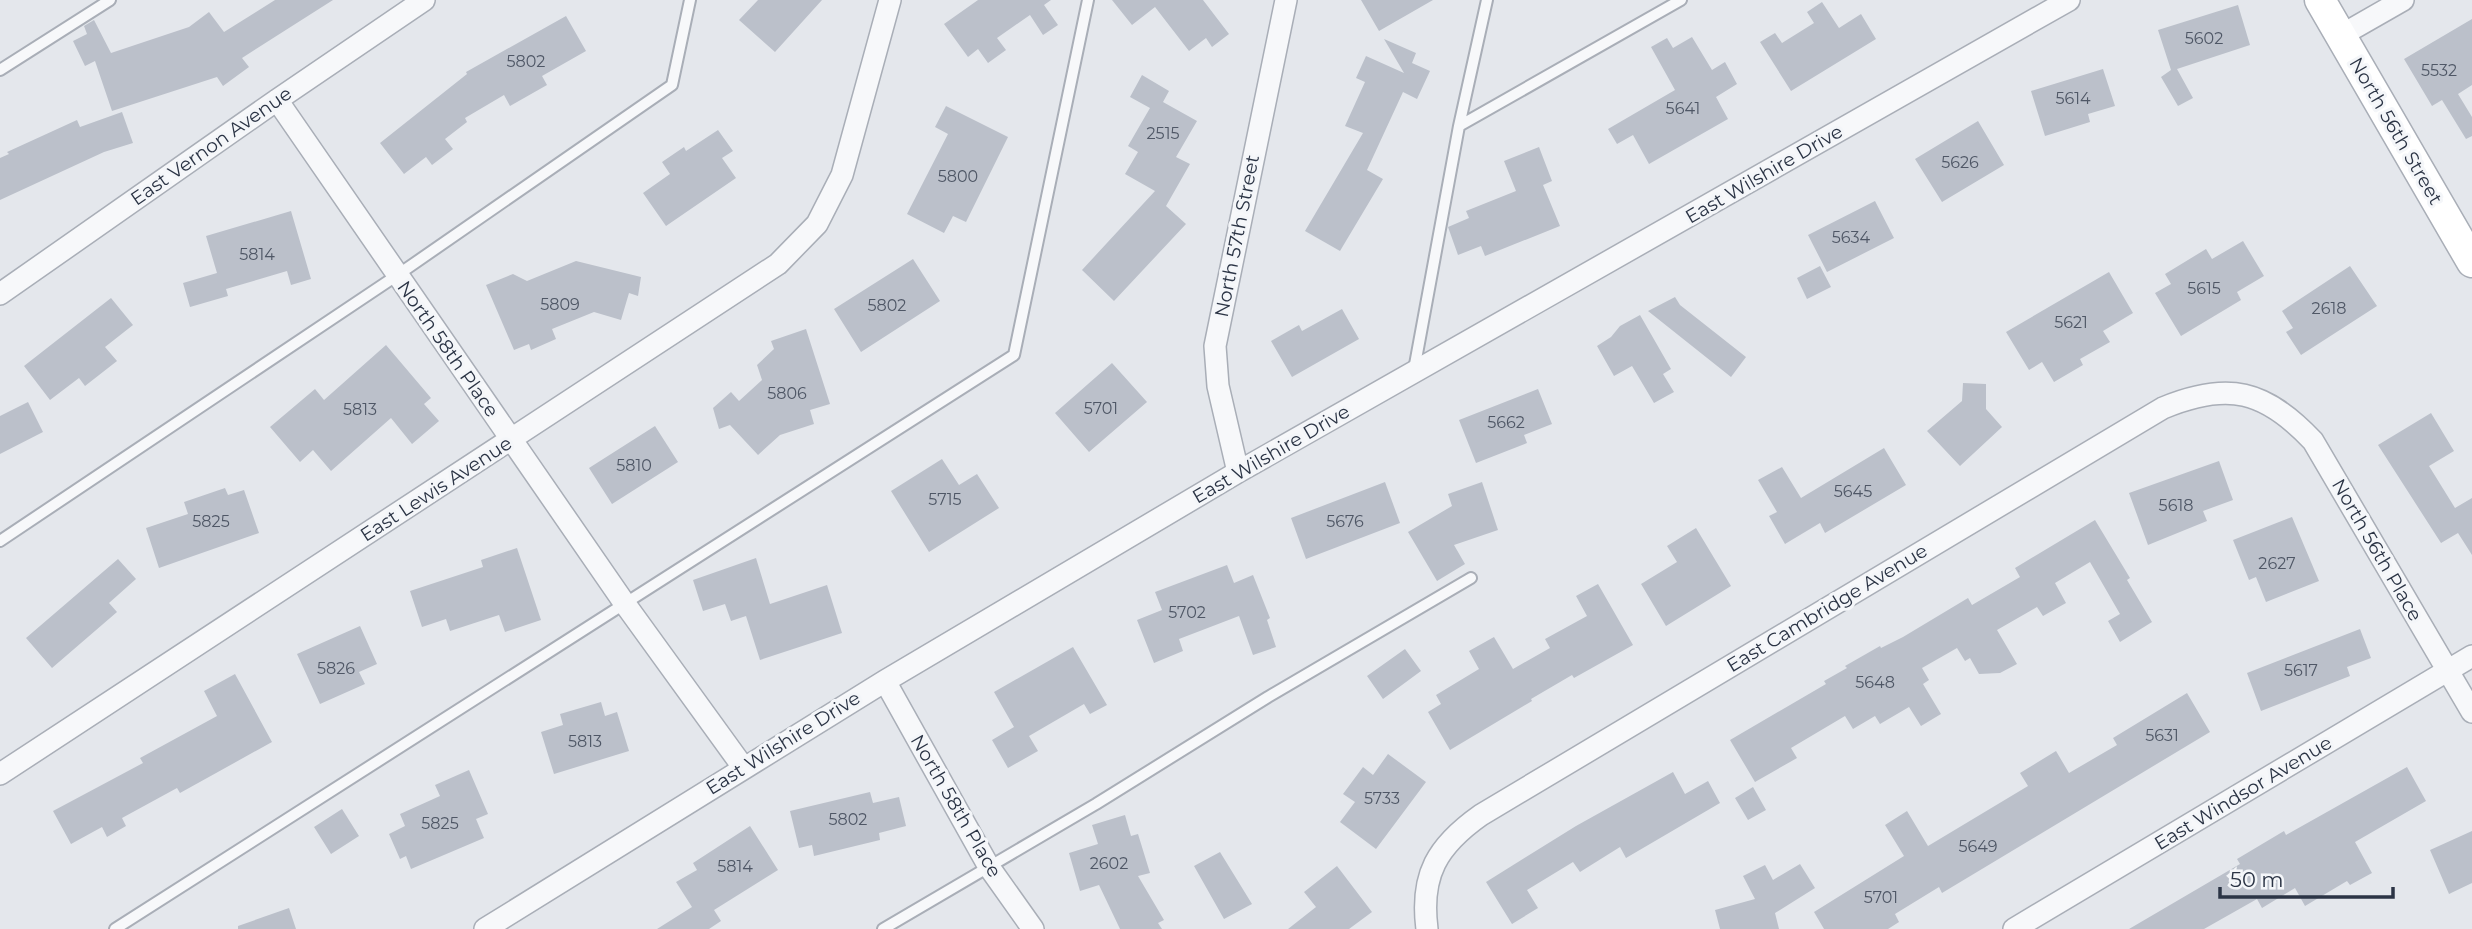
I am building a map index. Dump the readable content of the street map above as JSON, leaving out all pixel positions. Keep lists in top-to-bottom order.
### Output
{
  "streets": {
    "street": [
      "North 56th Street",
      "East Vernon Avenue",
      "East Wilshire Drive",
      "North 57th Street",
      "North 58th Place",
      "East Lewis Avenue",
      "North 56th Place",
      "East Cambridge Avenue",
      "East Windsor Avenue"
    ]
  },
  "crossings": [
    ["East Vernon Avenue", "North 58th Place"],
    ["East Wilshire Drive", "North 57th Street"],
    ["East Wilshire Drive", "North 58th Place"],
    ["North 58th Place", "East Lewis Avenue"],
    ["North 56th Place", "East Cambridge Avenue"],
    ["North 56th Place", "East Windsor Avenue"]
  ],
  "house_numbers": [
    "5602",
    "5802",
    "5532",
    "5614",
    "5641",
    "2515",
    "5626",
    "5800",
    "5634",
    "5814",
    "5615",
    "5809",
    "5802",
    "2618",
    "5621",
    "5806",
    "5701",
    "5813",
    "5662",
    "5810",
    "5645",
    "5715",
    "5618",
    "5825",
    "5676",
    "2627",
    "5702",
    "5826",
    "5617",
    "5648",
    "5631",
    "5813",
    "5733",
    "5802",
    "5825",
    "5649",
    "2602",
    "5814",
    "5701"
  ],
  "scale_bar": "50 m"
}
